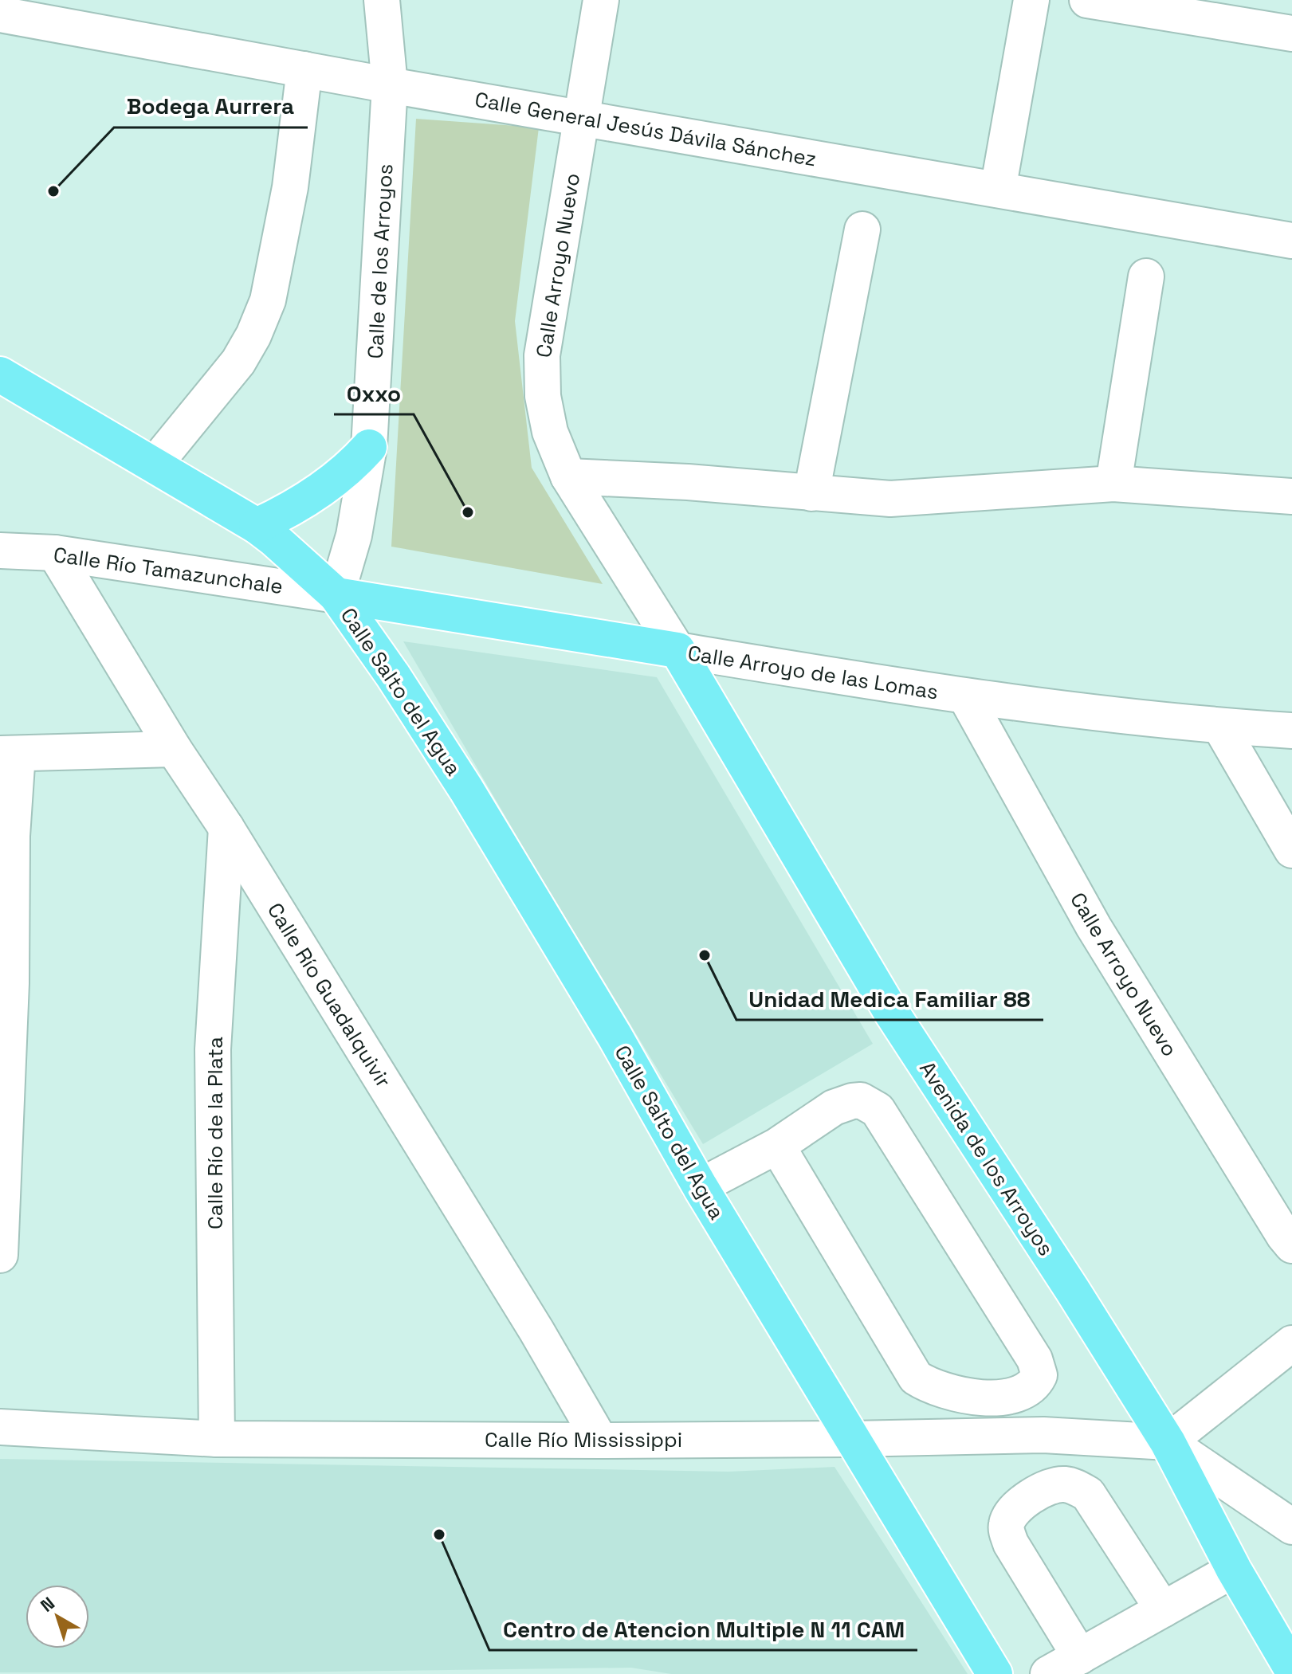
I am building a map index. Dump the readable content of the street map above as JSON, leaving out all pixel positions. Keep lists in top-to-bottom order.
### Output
{
  "streets": {
    "main road": ["Calle Arroyo de las Lomas", "Calle Salto del Agua", "Avenida de los Arroyos"],
    "street": [
      "Calle General Jesús Dávila Sánchez",
      "Calle de los Arroyos",
      "Calle Arroyo Nuevo",
      "Calle Río Tamazunchale",
      "Calle Río Guadalquivir",
      "Calle Río de la Plata",
      "Calle Río Mississippi"
    ]
  },
  "crossings": [
    ["Calle General Jesús Dávila Sánchez", "Calle de los Arroyos"],
    ["Calle General Jesús Dávila Sánchez", "Calle Arroyo Nuevo"],
    ["Calle de los Arroyos", "Calle Río Tamazunchale"],
    ["Calle de los Arroyos", "Calle Arroyo de las Lomas"],
    ["Calle de los Arroyos", "Calle Salto del Agua"],
    ["Calle Arroyo Nuevo", "Calle Arroyo de las Lomas"],
    ["Calle Arroyo Nuevo", "Avenida de los Arroyos"],
    ["Calle Río Tamazunchale", "Calle Arroyo de las Lomas"],
    ["Calle Río Tamazunchale", "Calle Salto del Agua"],
    ["Calle Río Tamazunchale", "Calle Río Guadalquivir"],
    ["Calle Arroyo de las Lomas", "Calle Salto del Agua"],
    ["Calle Arroyo de las Lomas", "Avenida de los Arroyos"],
    ["Calle Salto del Agua", "Calle Río Mississippi"],
    ["Calle Río Guadalquivir", "Calle Río de la Plata"],
    ["Calle Río Guadalquivir", "Calle Río Mississippi"],
    ["Calle Río de la Plata", "Calle Río Mississippi"],
    ["Avenida de los Arroyos", "Calle Río Mississippi"]
  ],
  "places": [
    "Bodega Aurrera",
    "Oxxo",
    "Unidad Medica Familiar 88",
    "Centro de Atencion Multiple N 11 CAM"
  ],
  "north": "top left"
}
